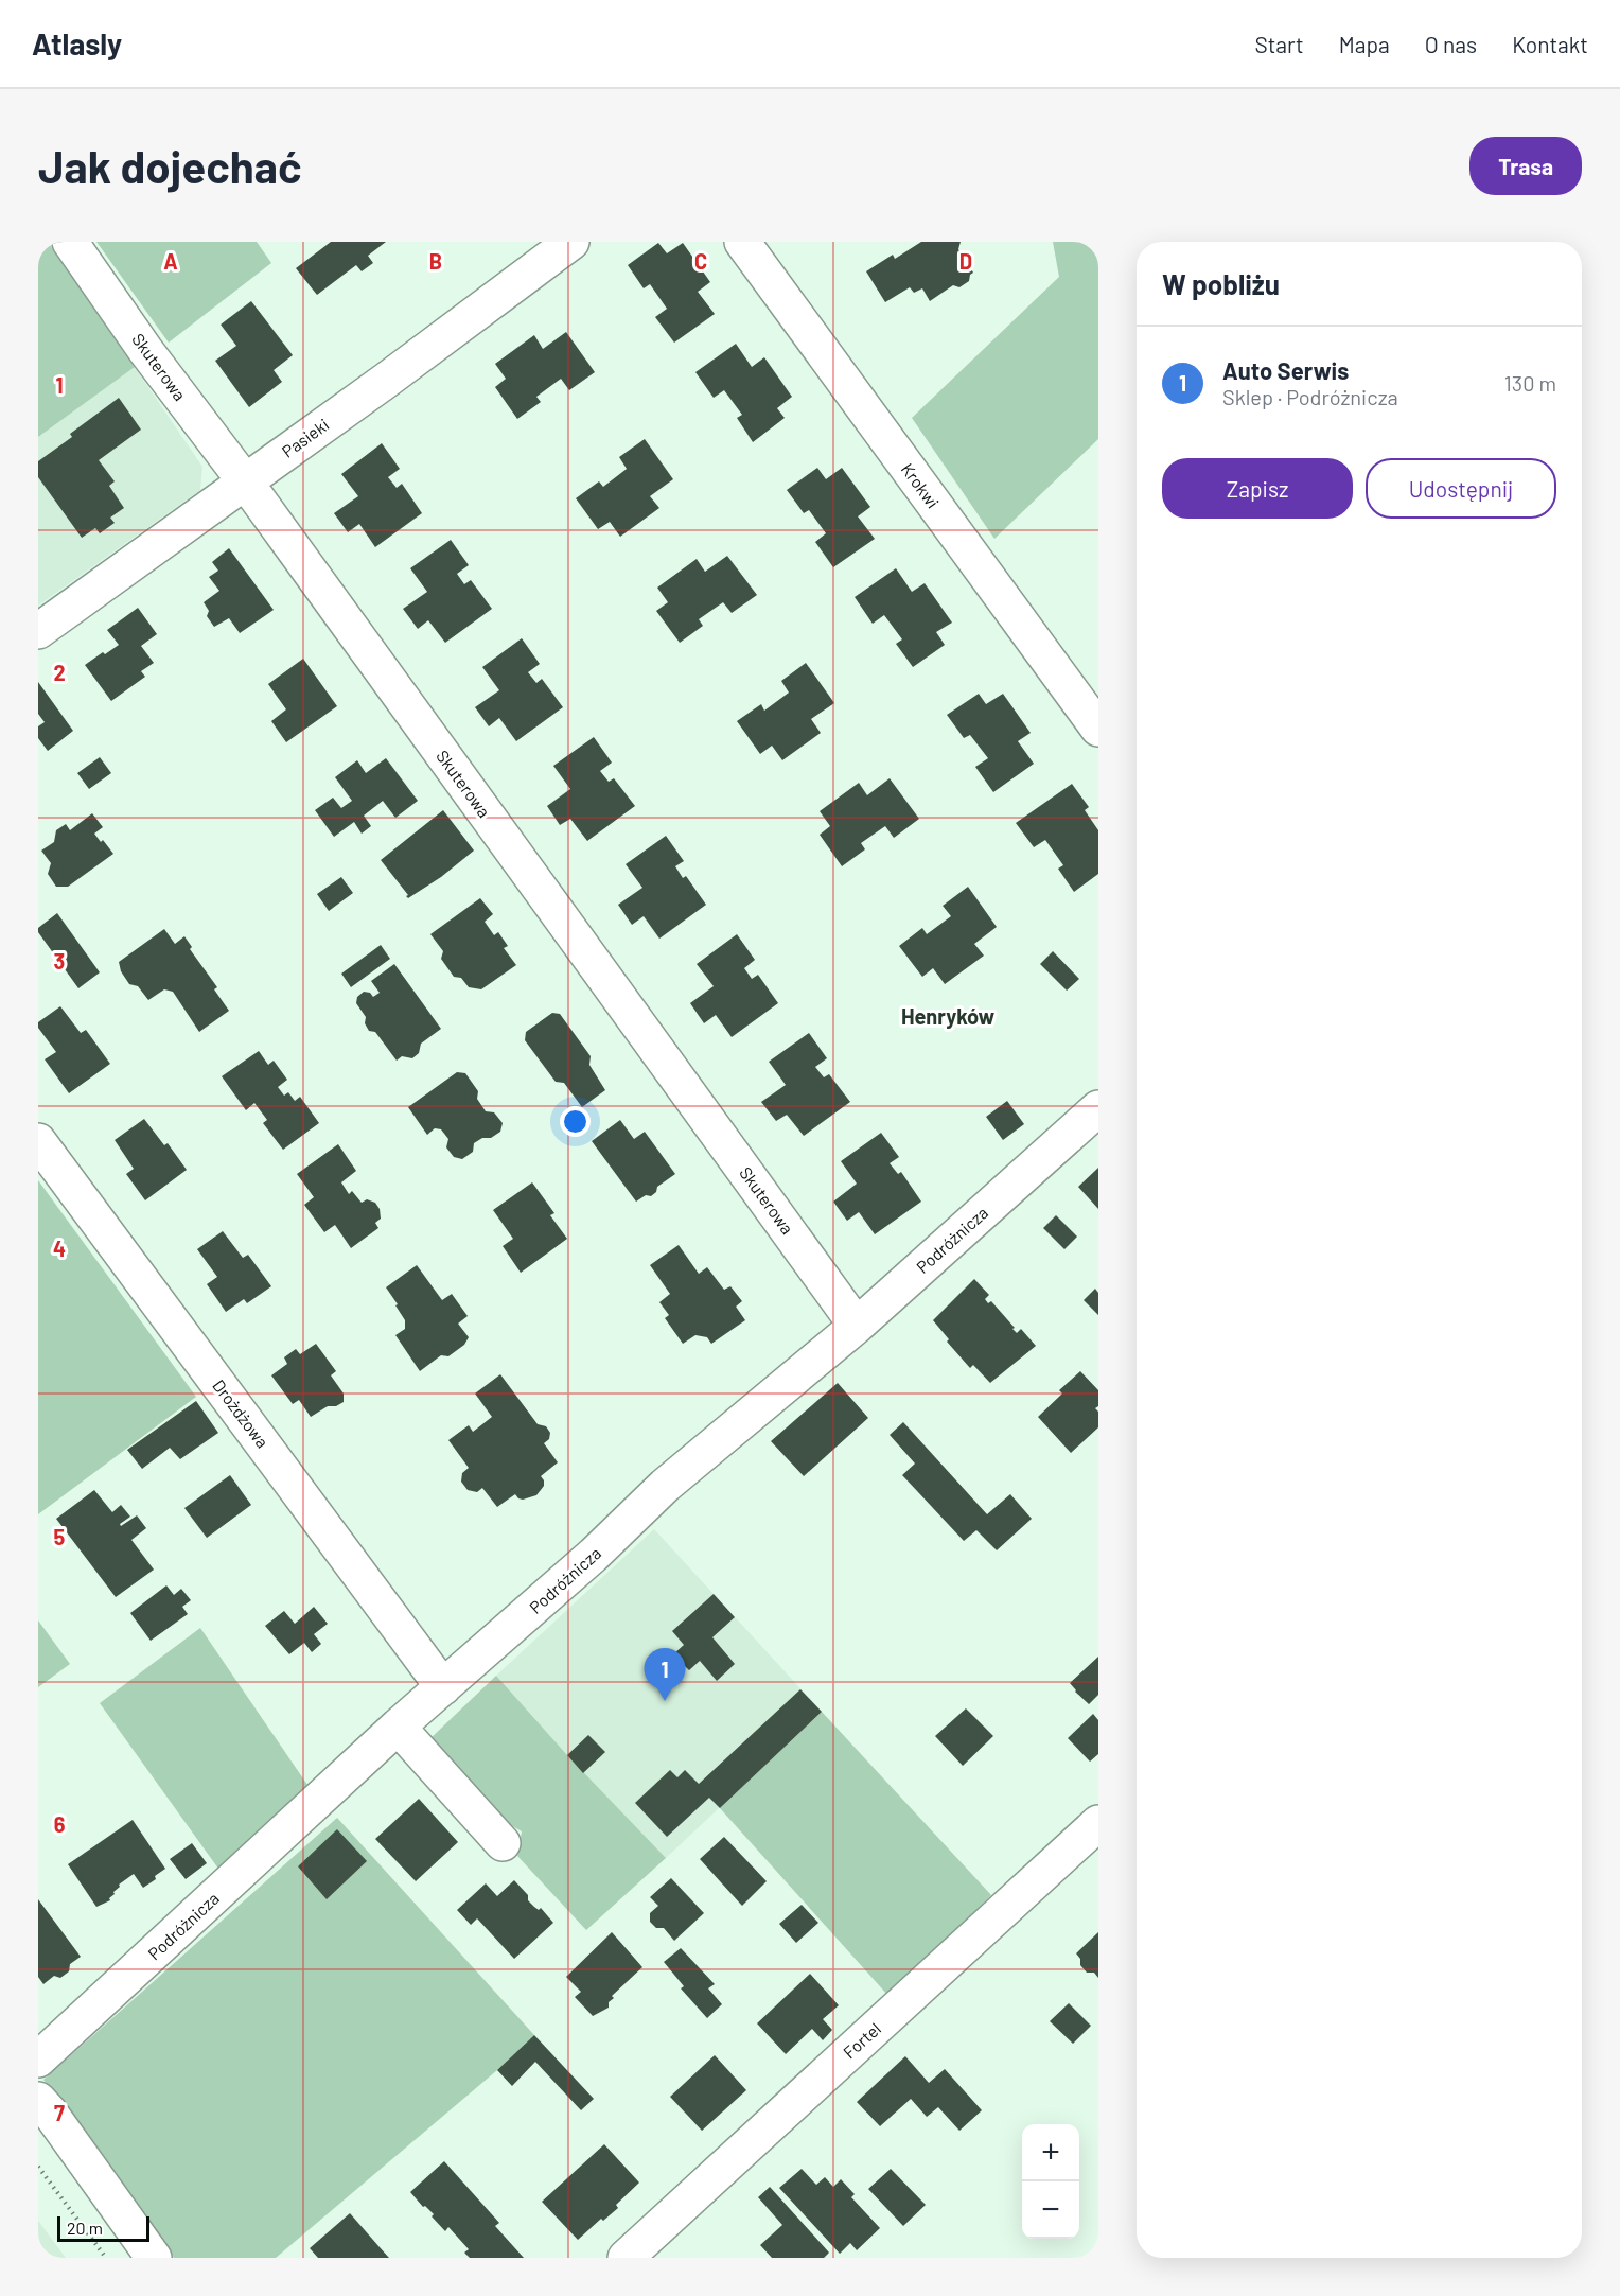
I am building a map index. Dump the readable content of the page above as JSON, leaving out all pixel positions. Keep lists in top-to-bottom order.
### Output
{
  "streets": {
    "street": [
      "Skuterowa",
      "Pasieki",
      "Krokwi",
      "Podróżnicza",
      "Drożdżowa",
      "Fortel"
    ]
  },
  "crossings": [
    ["Skuterowa", "Pasieki"],
    ["Skuterowa", "Podróżnicza"],
    ["Podróżnicza", "Drożdżowa"]
  ],
  "districts": ["Henryków"],
  "scale_bar": "20 m",
  "page": {
    "header": "Atlasly",
    "nav": [
      "Start",
      "Mapa",
      "O nas",
      "Kontakt"
    ],
    "buttons": [
      "Trasa",
      ["Zapisz", "Udostępnij"]
    ],
    "title": "Jak dojechać",
    "heading": "W pobliżu",
    "list": [
      {
        "mark": "1",
        "name": "Auto Serwis",
        "note": "Sklep · Podróżnicza",
        "value": "130 m"
      }
    ],
    "pins": "1",
    "map_buttons": ["+", "−"],
    "scale": "20 m"
  },
  "grid": {
    "columns": [
      "A",
      "B",
      "C",
      "D"
    ],
    "rows": [
      "1",
      "2",
      "3",
      "4",
      "5",
      "6",
      "7"
    ]
  }
}
